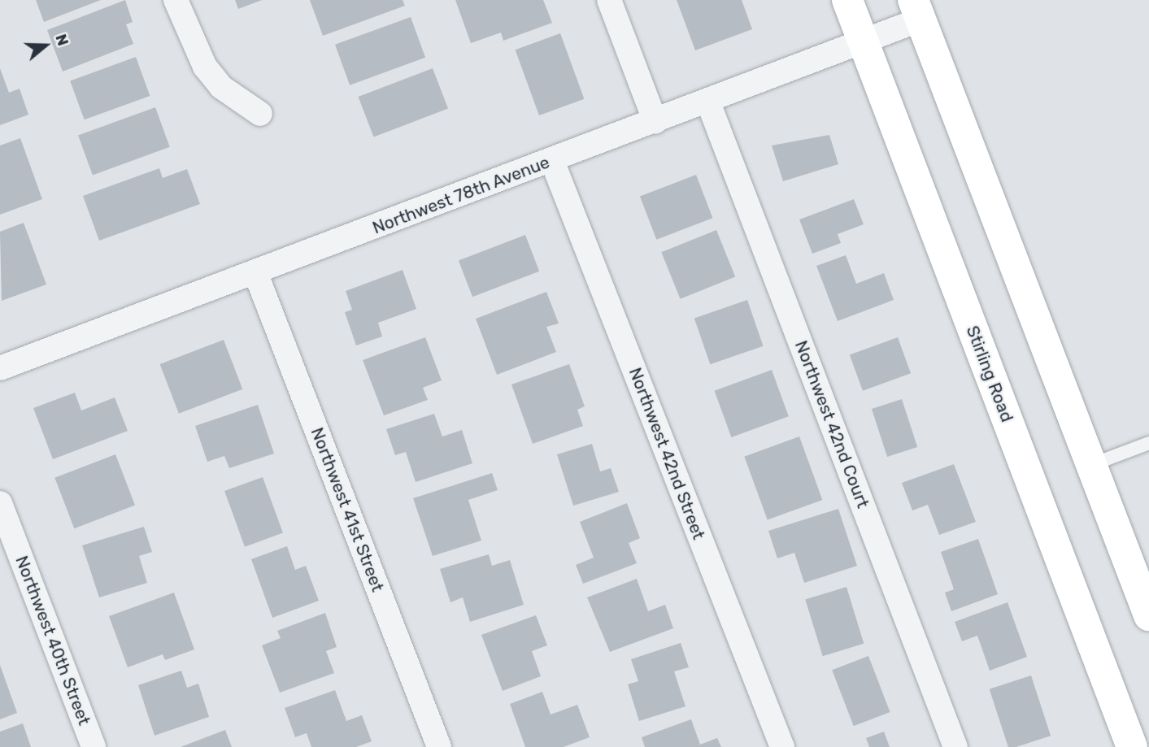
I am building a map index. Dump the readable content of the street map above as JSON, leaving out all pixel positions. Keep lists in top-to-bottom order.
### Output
{
  "streets": {
    "main road": ["Stirling Road"],
    "street": [
      "Northwest 78th Avenue",
      "Northwest 42nd Court",
      "Northwest 42nd Street",
      "Northwest 41st Street",
      "Northwest 40th Street"
    ]
  },
  "crossings": [
    ["Northwest 78th Avenue", "Stirling Road"],
    ["Northwest 78th Avenue", "Northwest 42nd Court"],
    ["Northwest 78th Avenue", "Northwest 42nd Street"],
    ["Northwest 78th Avenue", "Northwest 41st Street"]
  ],
  "north": "right"
}
